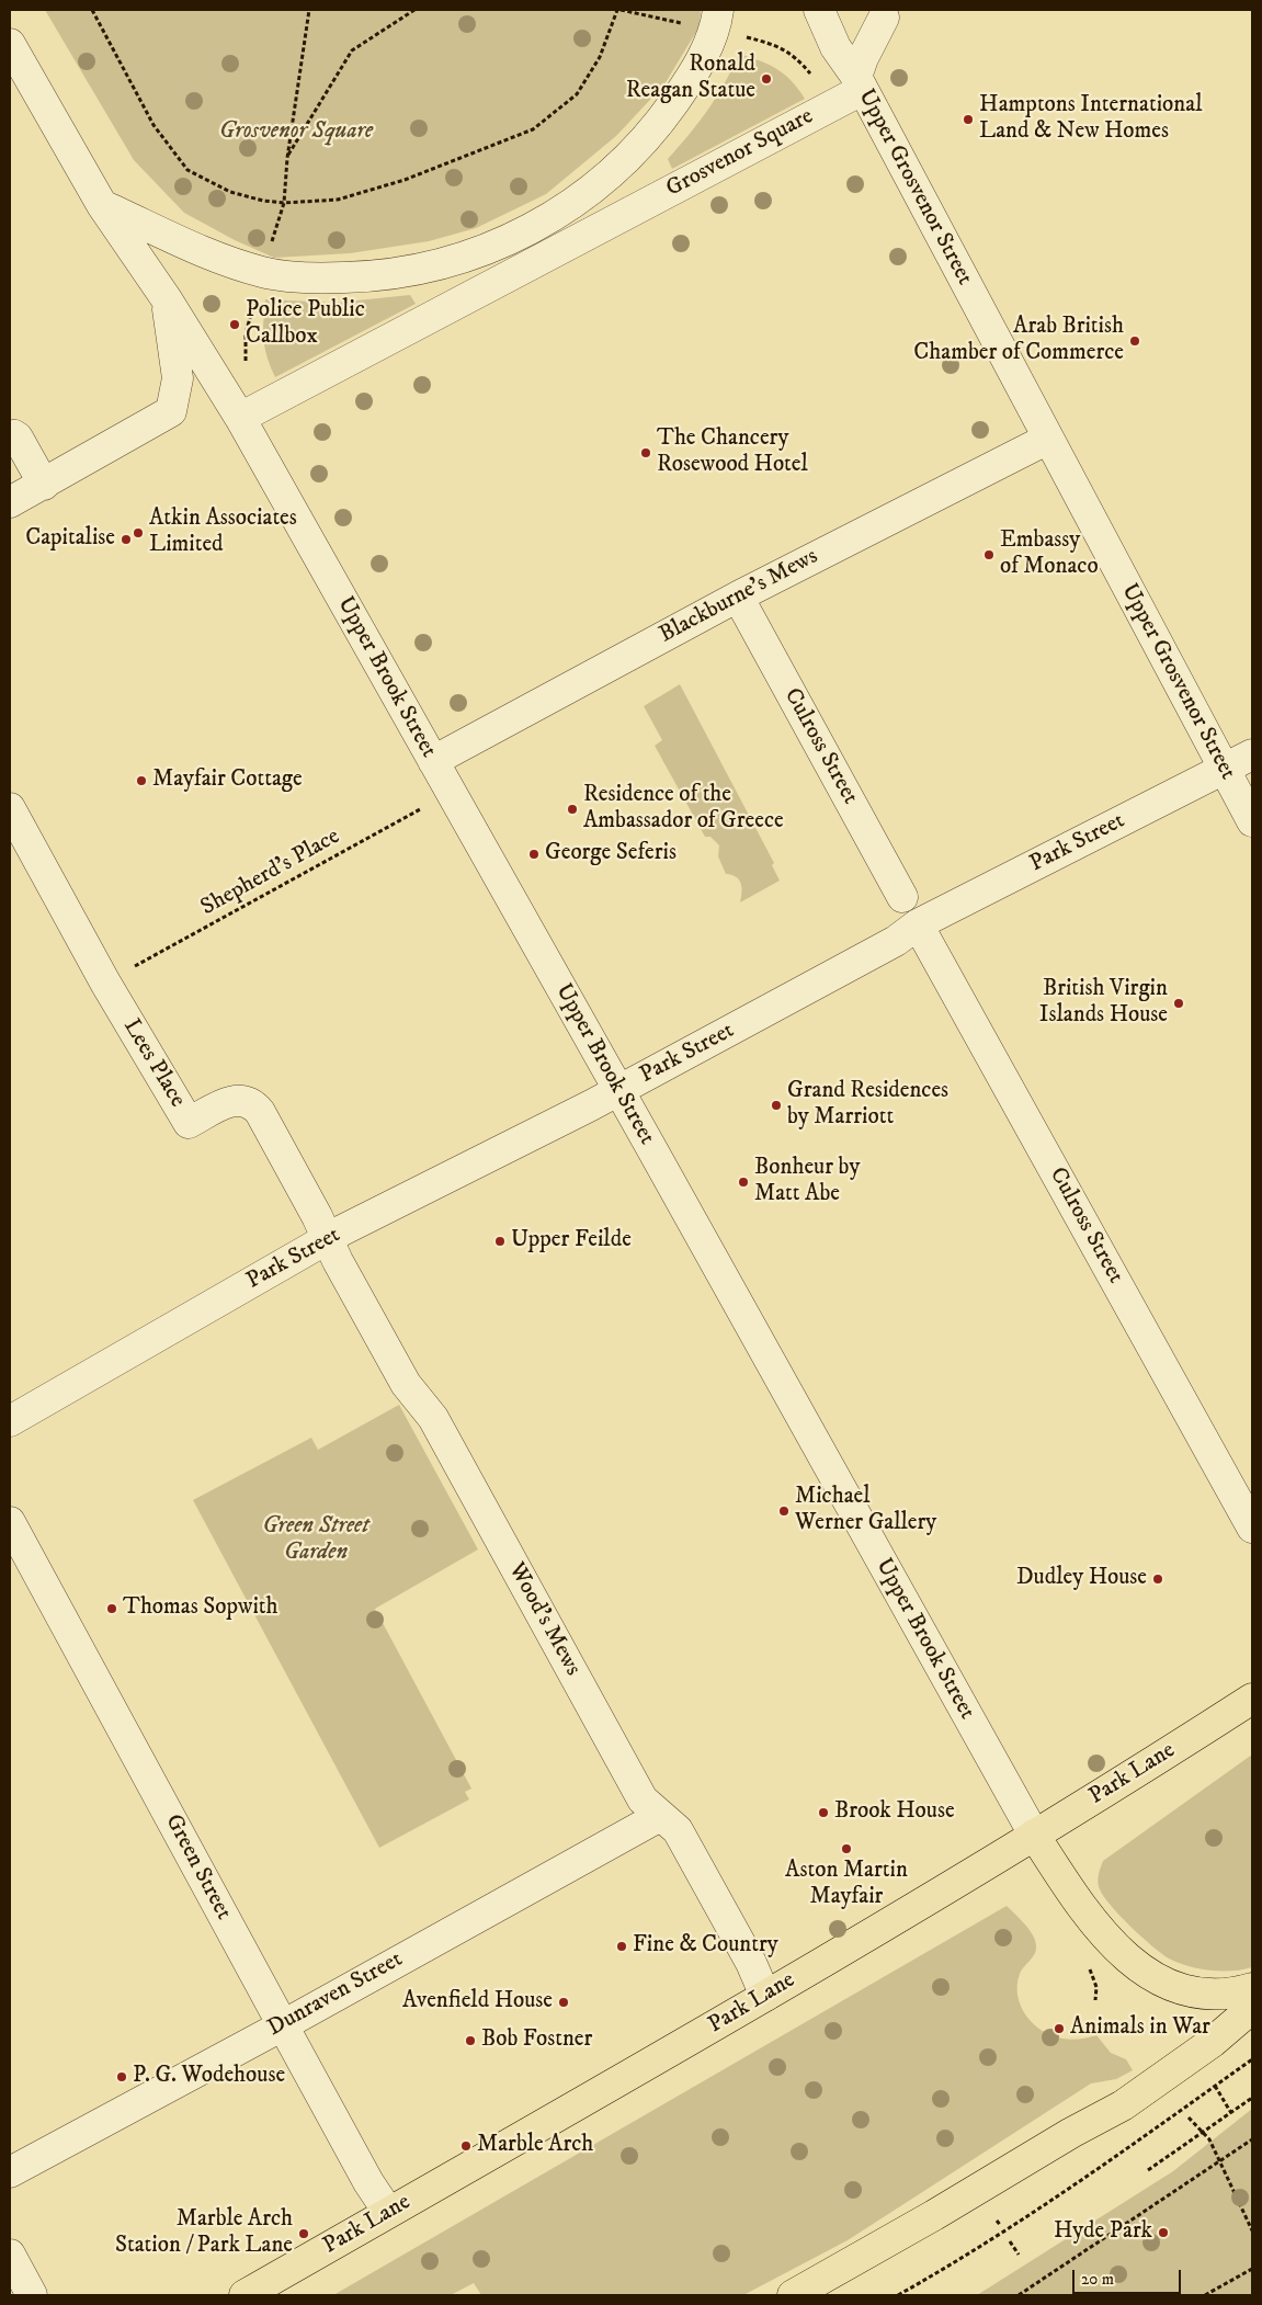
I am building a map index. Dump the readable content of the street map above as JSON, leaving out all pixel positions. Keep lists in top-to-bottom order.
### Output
{
  "streets": {
    "highway": ["Park Lane"],
    "street": [
      "Grosvenor Square",
      "Upper Grosvenor Street",
      "Blackburne's Mews",
      "Upper Brook Street",
      "Culross Street",
      "Park Street",
      "Lees Place",
      "Wood's Mews",
      "Green Street",
      "Dunraven Street"
    ],
    "path": ["Shepherd's Place"]
  },
  "crossings": [
    ["Grosvenor Square", "Upper Grosvenor Street"],
    ["Grosvenor Square", "Upper Brook Street"],
    ["Upper Grosvenor Street", "Blackburne's Mews"],
    ["Upper Grosvenor Street", "Park Street"],
    ["Blackburne's Mews", "Upper Brook Street"],
    ["Blackburne's Mews", "Culross Street"],
    ["Upper Brook Street", "Park Street"],
    ["Upper Brook Street", "Shepherd's Place"],
    ["Upper Brook Street", "Park Lane"],
    ["Culross Street", "Park Street"],
    ["Park Street", "Lees Place"],
    ["Park Street", "Wood's Mews"],
    ["Shepherd's Place", "Lees Place"],
    ["Lees Place", "Wood's Mews"],
    ["Wood's Mews", "Park Lane"],
    ["Wood's Mews", "Dunraven Street"],
    ["Park Lane", "Green Street"],
    ["Green Street", "Dunraven Street"]
  ],
  "parks": ["Grosvenor Square", "Green Street Garden"],
  "places": [
    "Ronald Reagan Statue",
    "Hamptons International Land & New Homes",
    "Police Public Callbox",
    "Arab British Chamber of Commerce",
    "The Chancery Rosewood Hotel",
    "Atkin Associates Limited",
    "Capitalise",
    "Embassy of Monaco",
    "Mayfair Cottage",
    "Residence of the Ambassador of Greece",
    "George Seferis",
    "British Virgin Islands House",
    "Grand Residences by Marriott",
    "Bonheur by Matt Abe",
    "Upper Feilde",
    "Michael Werner Gallery",
    "Dudley House",
    "Thomas Sopwith",
    "Brook House",
    "Aston Martin Mayfair",
    "Fine & Country",
    "Avenfield House",
    "Animals in War",
    "Bob Fostner",
    "P. G. Wodehouse",
    "Marble Arch",
    "Hyde Park",
    "Marble Arch Station / Park Lane"
  ],
  "scale_bar": "20 m"
}
